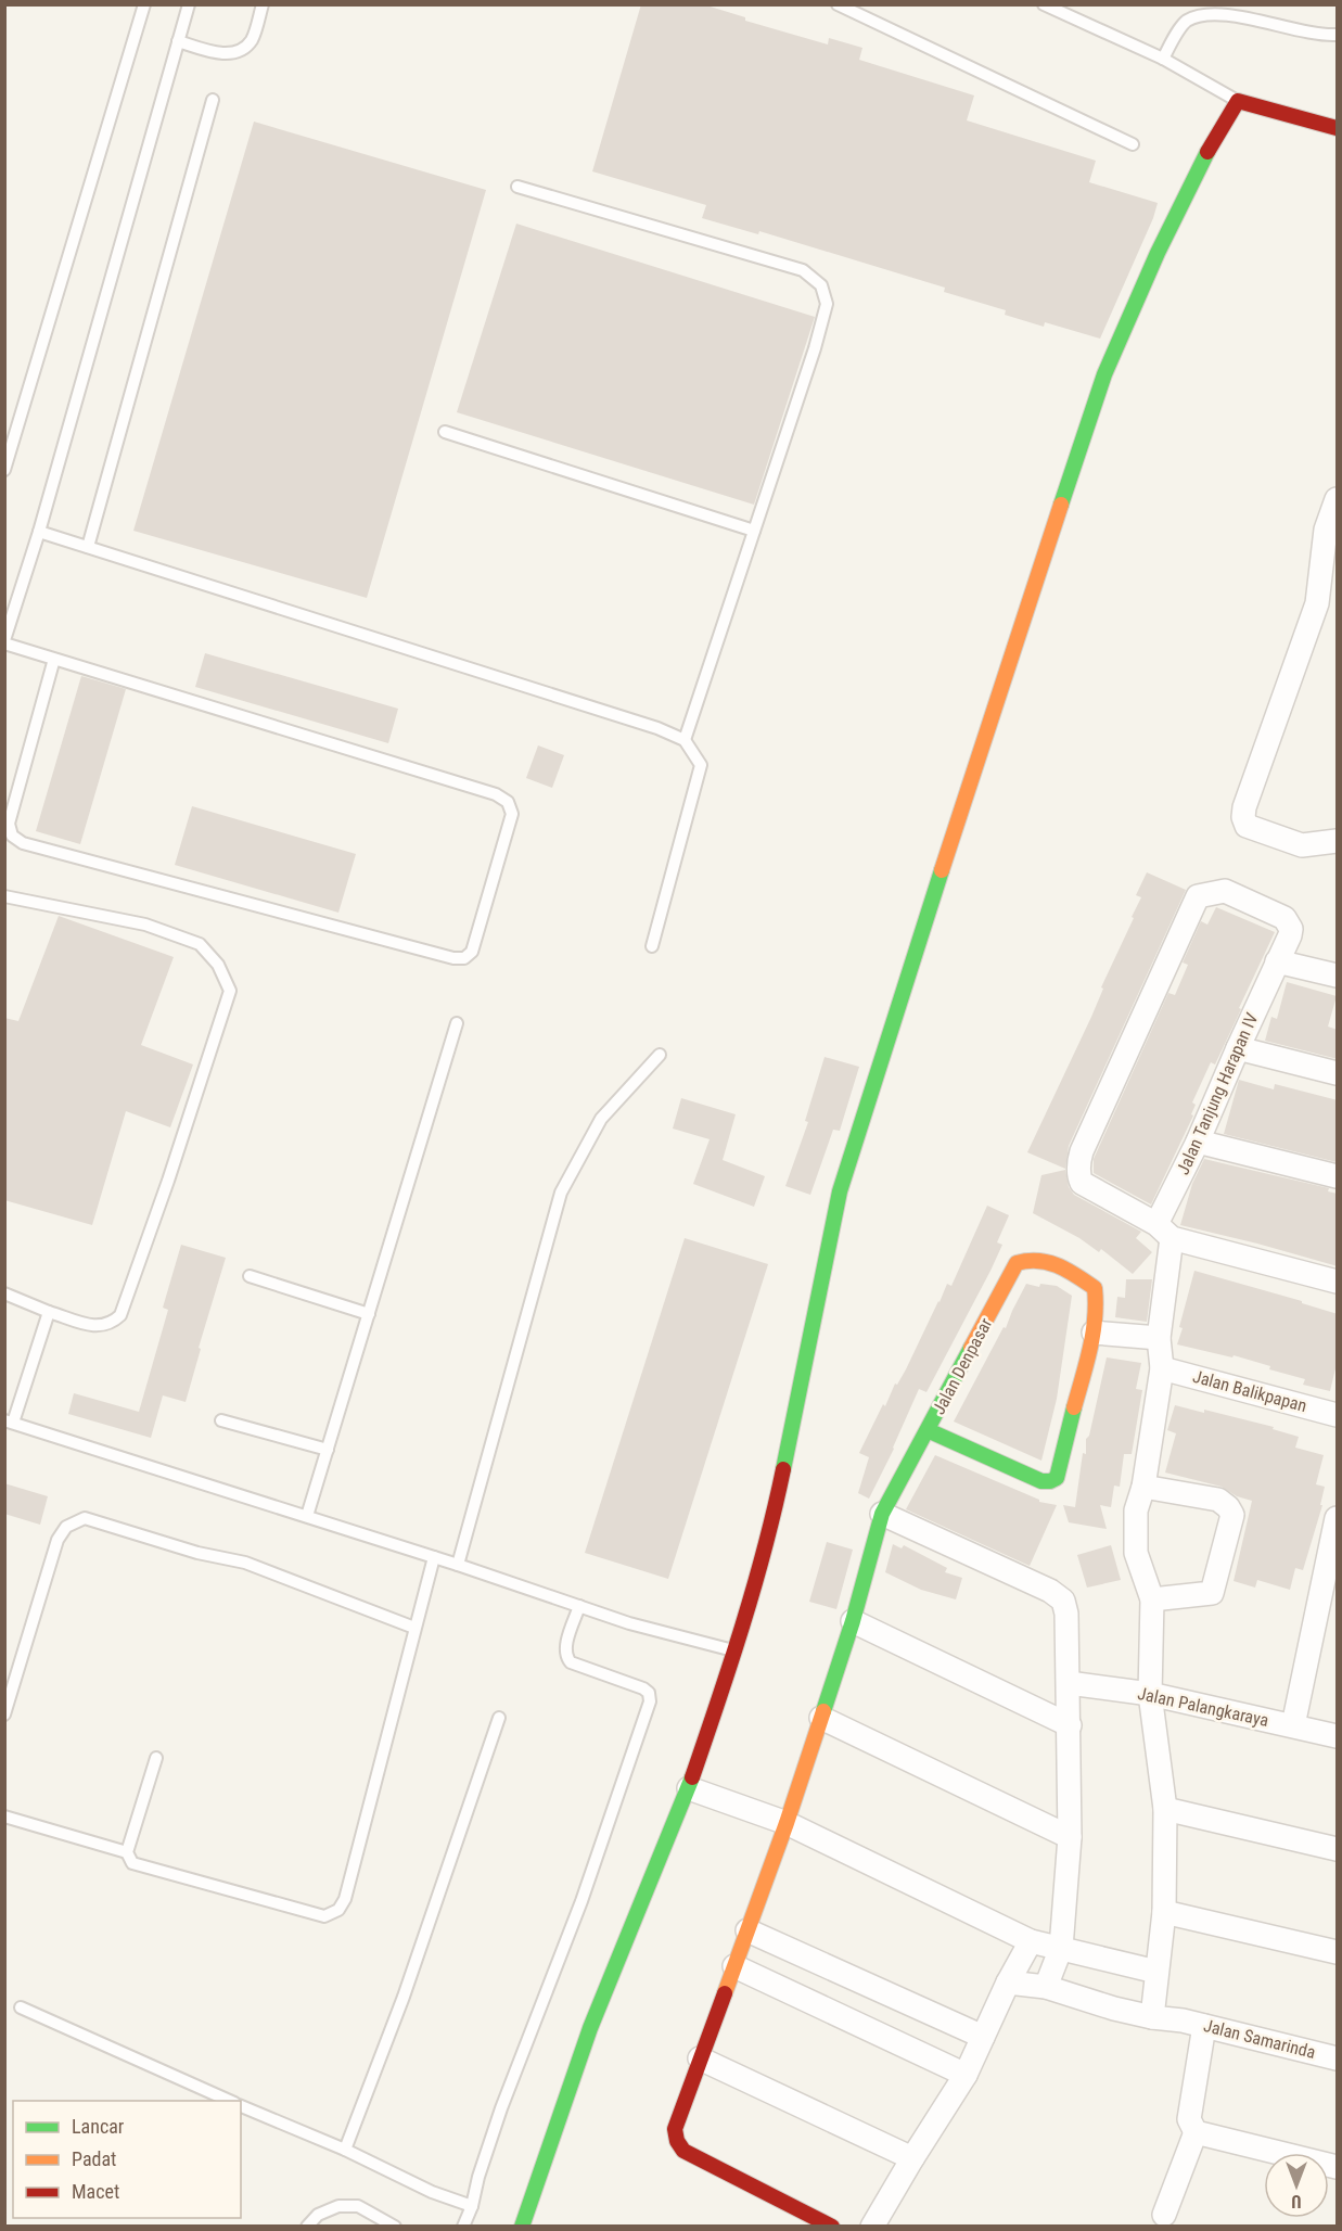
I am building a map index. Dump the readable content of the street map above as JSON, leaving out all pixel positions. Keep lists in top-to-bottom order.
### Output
{
  "streets": {
    "main road": ["Jalan Denpasar"],
    "street": [
      "Jalan Tanjung Harapan IV",
      "Jalan Balikpapan",
      "Jalan Palangkaraya",
      "Jalan Samarinda"
    ]
  },
  "crossings": [
    ["Jalan Tanjung Harapan IV", "Jalan Balikpapan"]
  ],
  "legend": ["Lancar", "Padat", "Macet"],
  "north": "bottom"
}
